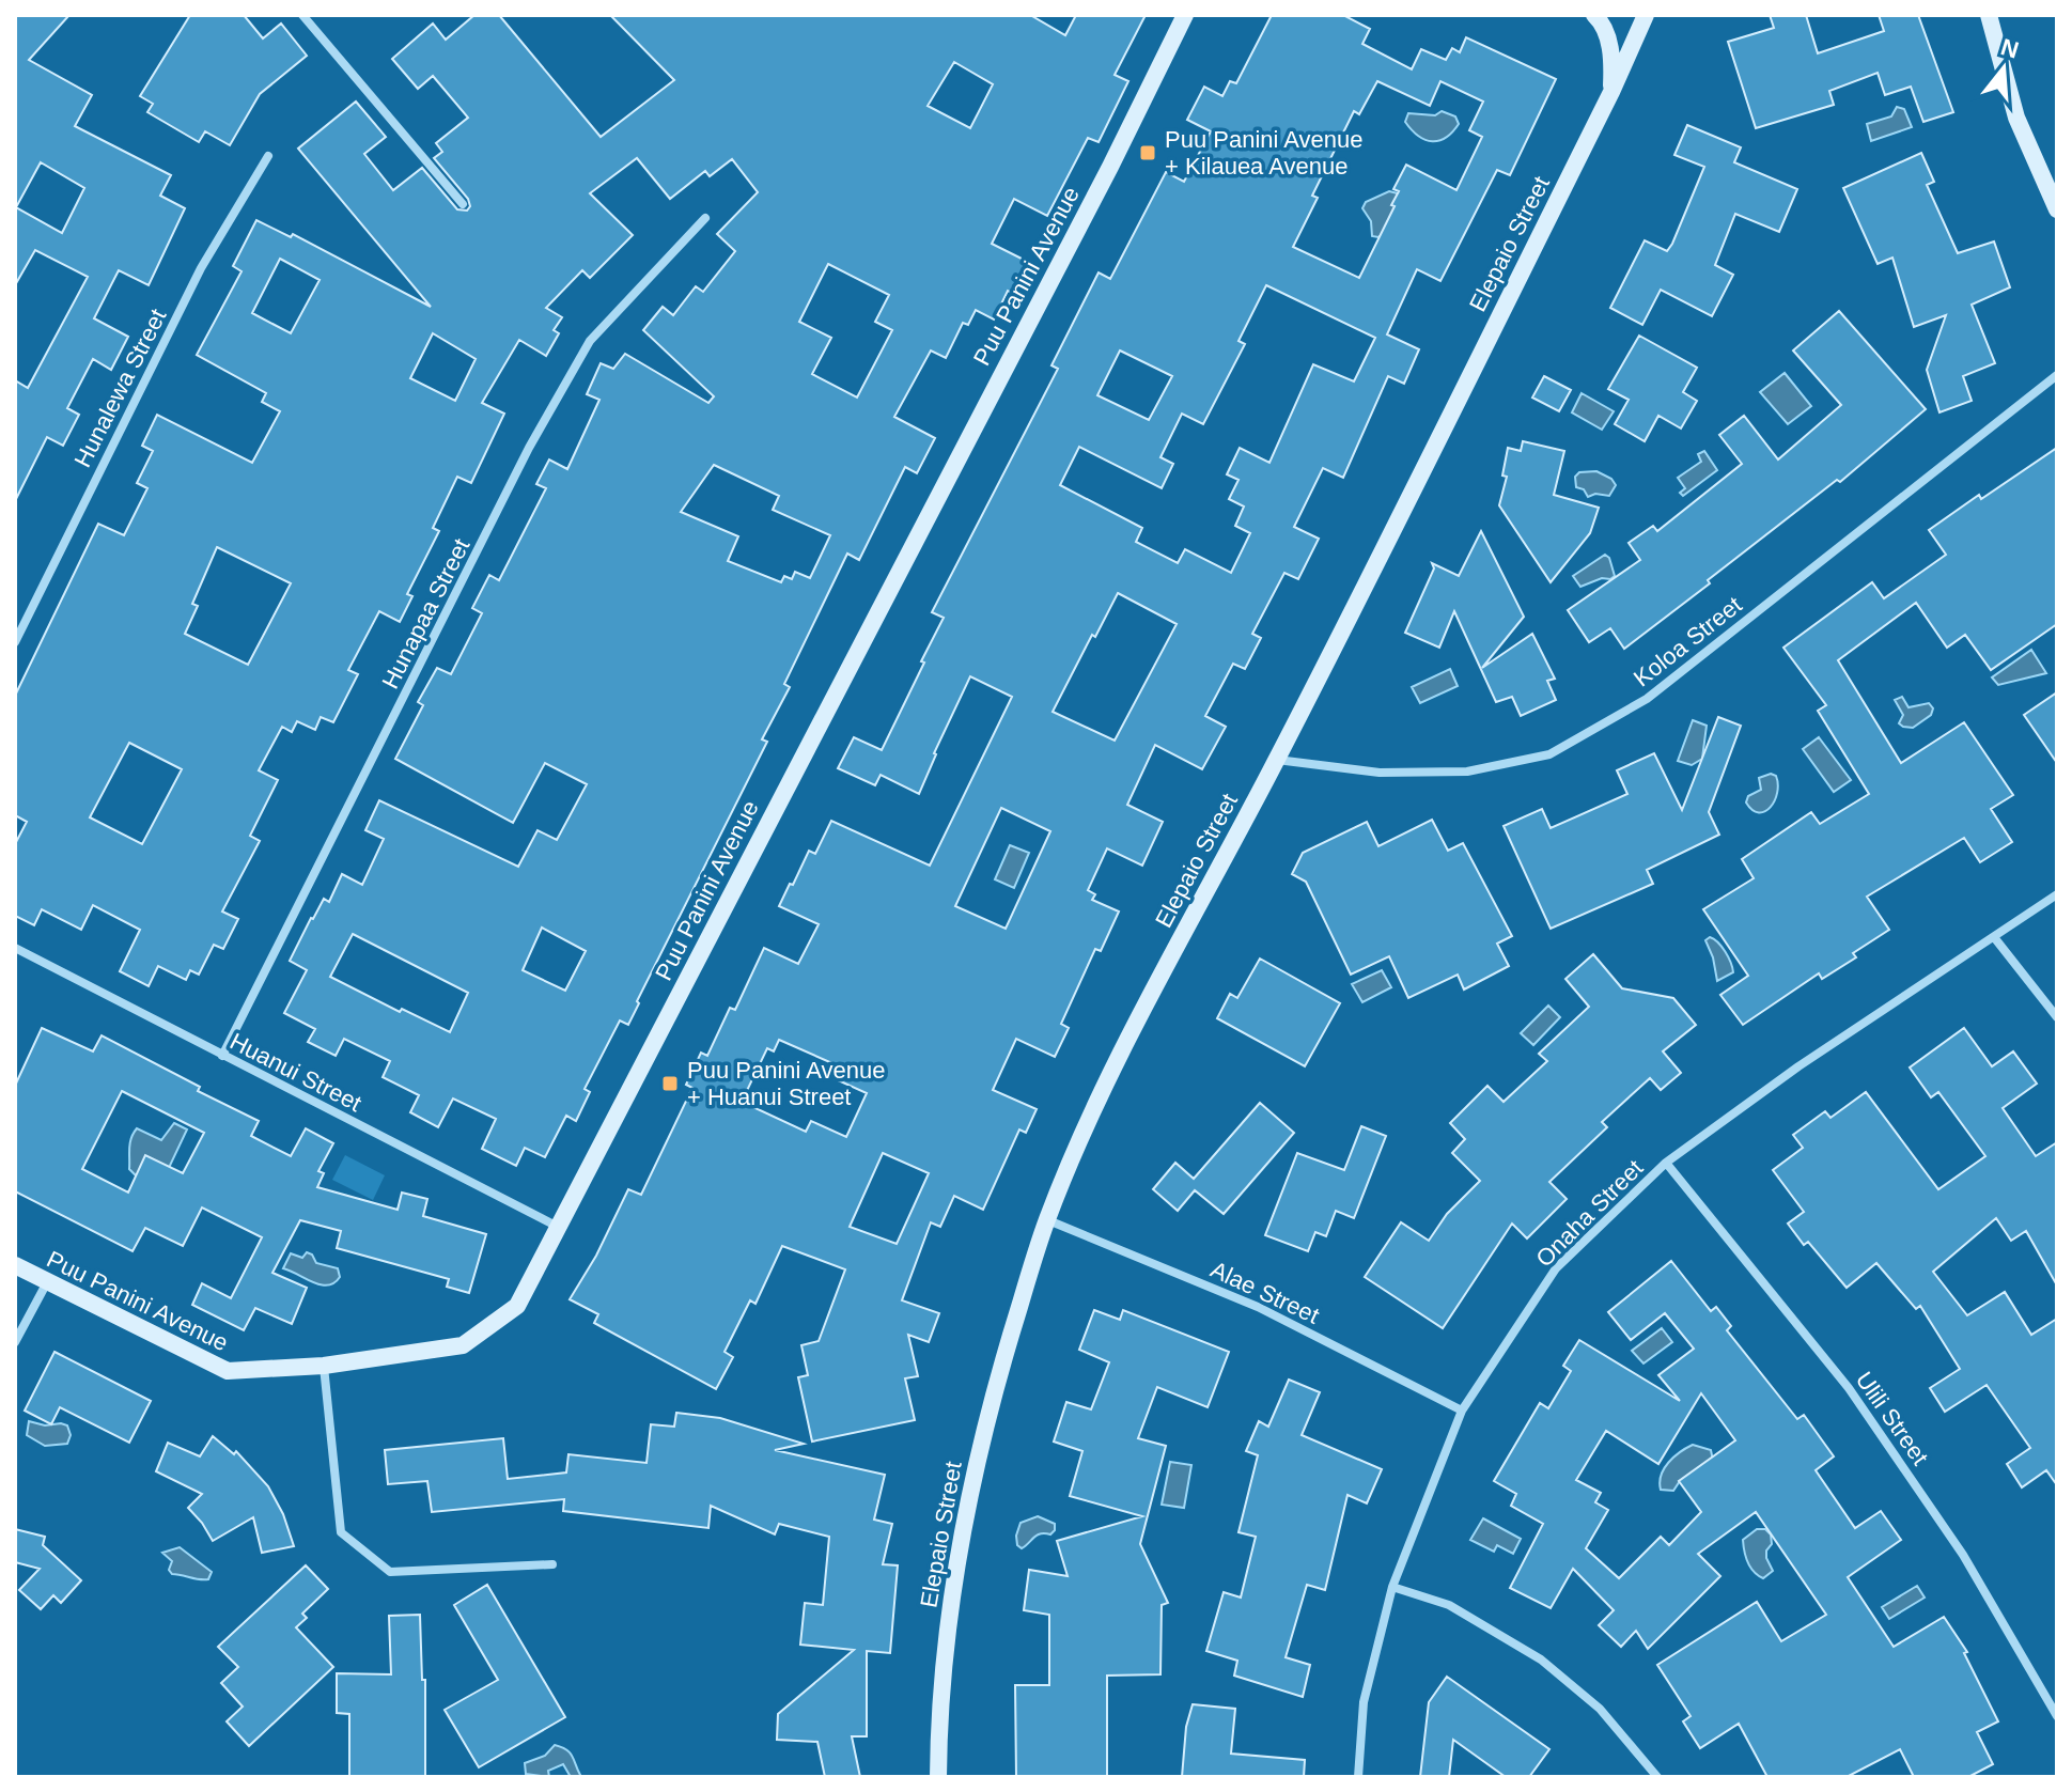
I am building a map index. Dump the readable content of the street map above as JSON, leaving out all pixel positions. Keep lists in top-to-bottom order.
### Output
{
  "streets": {
    "street": [
      "Elepaio Street",
      "Puu Panini Avenue",
      "Hunalewa Street",
      "Hunapaa Street",
      "Koloa Street",
      "Huanui Street",
      "Onaha Street",
      "Alae Street",
      "Ulili Street"
    ]
  },
  "crossings": [
    ["Elepaio Street", "Koloa Street"],
    ["Elepaio Street", "Alae Street"],
    ["Puu Panini Avenue", "Huanui Street"],
    ["Hunapaa Street", "Huanui Street"],
    ["Onaha Street", "Alae Street"],
    ["Onaha Street", "Ulili Street"]
  ],
  "places": {
    "transit": ["Puu Panini Avenue + Kilauea Avenue", "Puu Panini Avenue + Huanui Street"]
  },
  "north": "top"
}
